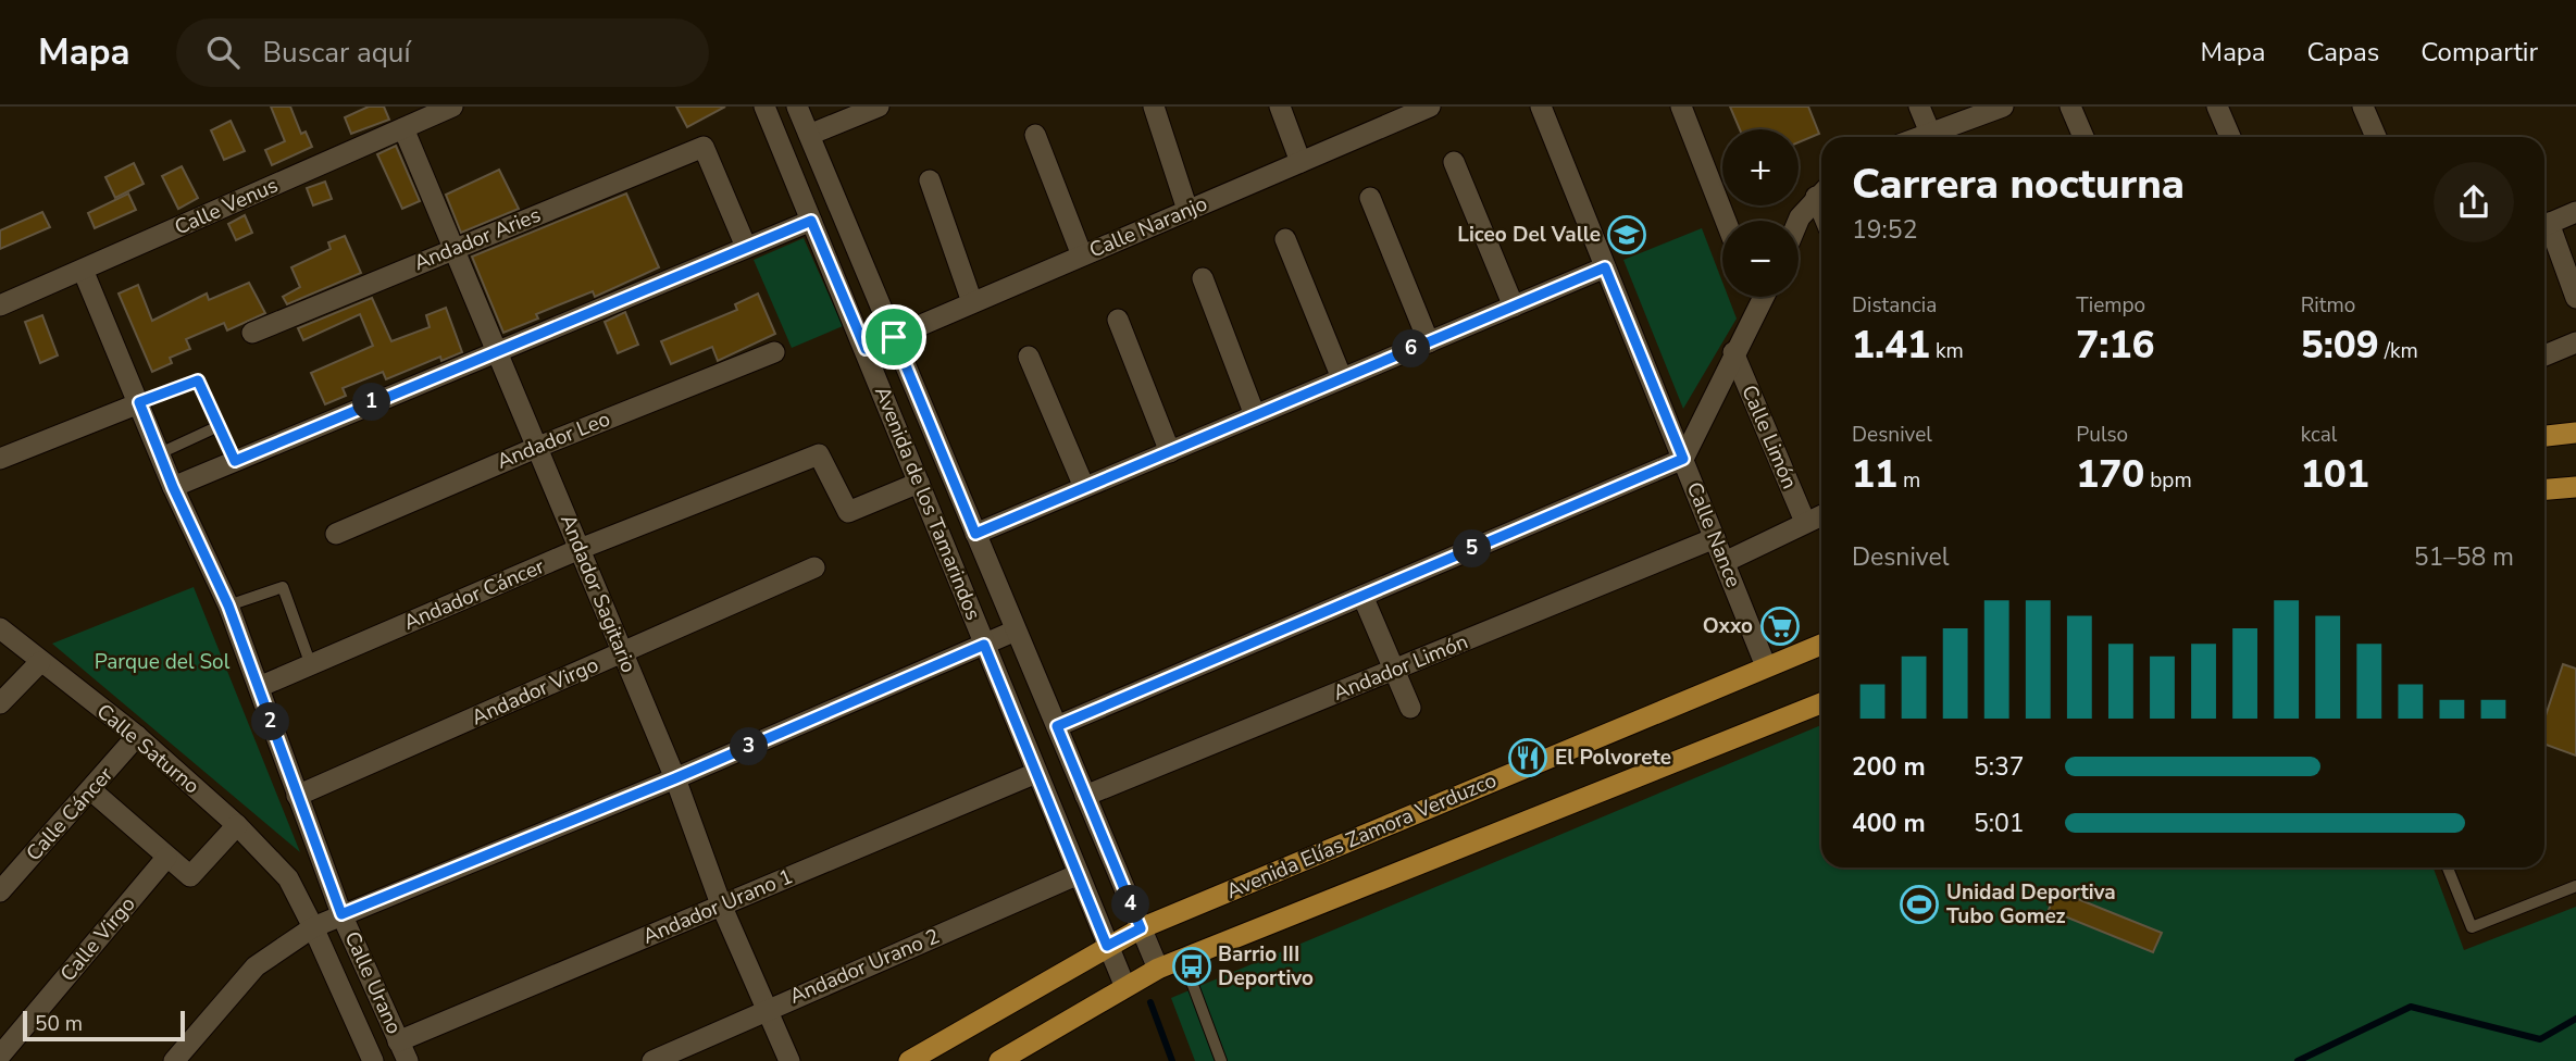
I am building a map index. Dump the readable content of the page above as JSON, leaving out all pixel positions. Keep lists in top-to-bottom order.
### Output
{
  "streets": {
    "main road": ["Avenida Elías Zamora Verduzco"],
    "street": [
      "Calle Venus",
      "Calle Naranjo",
      "Andador Aries",
      "Calle Limón",
      "Andador Leo",
      "Avenida de los Tamarindos",
      "Calle Nance",
      "Andador Sagitario",
      "Andador Cáncer",
      "Andador Limón",
      "Andador Virgo",
      "Calle Saturno",
      "Calle Cáncer",
      "Andador Urano 1",
      "Calle Virgo",
      "Andador Urano 2",
      "Calle Urano"
    ]
  },
  "crossings": [
    ["Calle Venus", "Andador Sagitario"],
    ["Calle Venus", "Calle Urano"],
    ["Calle Naranjo", "Avenida de los Tamarindos"],
    ["Andador Aries", "Andador Sagitario"],
    ["Calle Limón", "Calle Nance"],
    ["Andador Leo", "Andador Sagitario"],
    ["Avenida de los Tamarindos", "Andador Cáncer"],
    ["Avenida de los Tamarindos", "Avenida Elías Zamora Verduzco"],
    ["Avenida de los Tamarindos", "Andador Urano 1"],
    ["Avenida de los Tamarindos", "Andador Urano 2"],
    ["Calle Nance", "Andador Limón"],
    ["Calle Nance", "Avenida Elías Zamora Verduzco"],
    ["Andador Sagitario", "Andador Cáncer"],
    ["Andador Sagitario", "Andador Virgo"],
    ["Andador Sagitario", "Andador Urano 1"],
    ["Andador Sagitario", "Andador Urano 2"],
    ["Andador Cáncer", "Calle Urano"],
    ["Andador Virgo", "Calle Urano"],
    ["Calle Saturno", "Calle Cáncer"],
    ["Calle Saturno", "Calle Urano"],
    ["Andador Urano 1", "Calle Urano"]
  ],
  "parks": ["Parque del Sol"],
  "places": {
    "school or university": ["Liceo Del Valle"],
    "supermarket": ["Oxxo"],
    "restaurant": ["El Polvorete"],
    "sports": ["Unidad Deportiva Tubo Gomez"],
    "bus stop": ["Barrio III Deportivo"]
  },
  "scale_bar": "50 m",
  "page": {
    "header": "Mapa",
    "search": "Buscar aquí",
    "nav": ["Mapa", "Capas", "Compartir"],
    "map_buttons": ["+", "−"],
    "heading": ["Carrera nocturna", "19:52"],
    "stats": [
      ["Distancia", "1.41 km"],
      ["Tiempo", "7:16"],
      ["Ritmo", "5:09 /km"],
      ["Desnivel", "11 m"],
      ["Pulso", "170 bpm"],
      ["kcal", "101"]
    ],
    "pins": [
      "6",
      "1",
      "5",
      "2",
      "3",
      "4"
    ],
    "chart": ["Desnivel", "51–58 m"],
    "list": [
      {
        "name": "200 m",
        "note": "5:37"
      },
      {
        "name": "400 m",
        "note": "5:01"
      }
    ],
    "scale": "50 m"
  }
}
